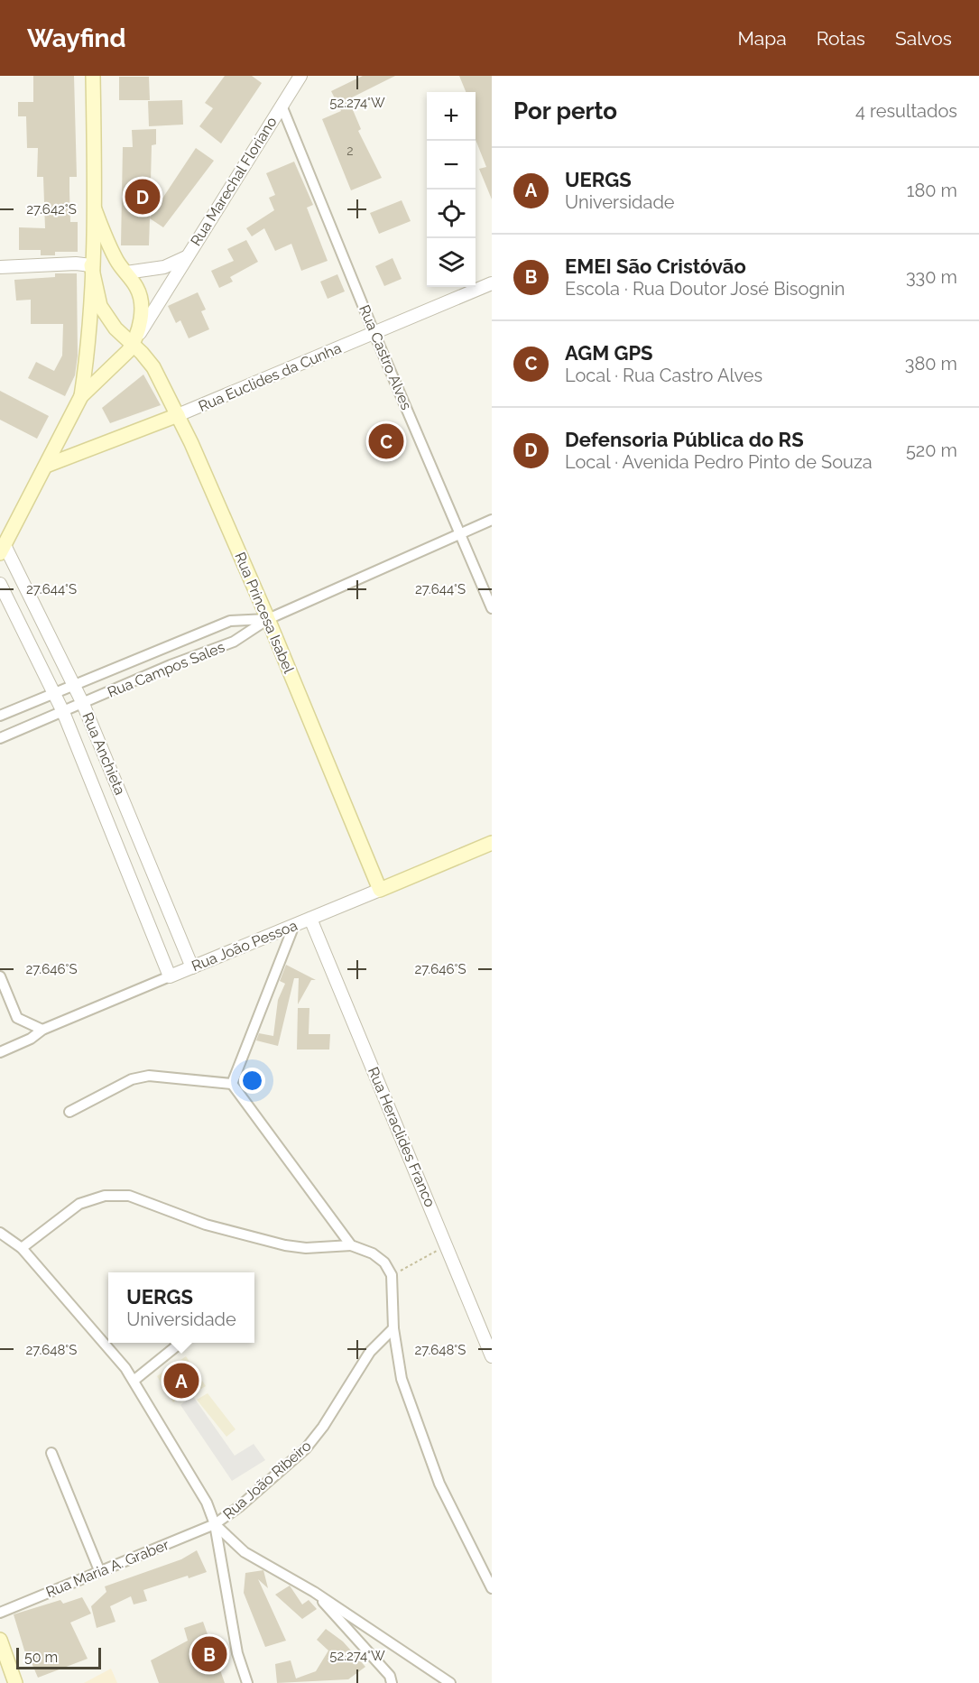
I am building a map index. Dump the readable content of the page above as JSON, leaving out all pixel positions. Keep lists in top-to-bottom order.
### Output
{
  "streets": {
    "main road": ["Rua Euclides da Cunha", "Rua Princesa Isabel", "Rua João Pessoa"],
    "street": [
      "Rua Marechal Floriano",
      "Rua Castro Alves",
      "Rua Campos Sales",
      "Rua Anchieta",
      "Rua Heraclides Franco",
      "Rua João Ribeiro",
      "Rua Maria A. Graber"
    ]
  },
  "crossings": [
    ["Rua Marechal Floriano", "Rua Castro Alves"],
    ["Rua Marechal Floriano", "Rua Princesa Isabel"],
    ["Rua Castro Alves", "Rua Euclides da Cunha"],
    ["Rua Castro Alves", "Rua Campos Sales"],
    ["Rua Euclides da Cunha", "Rua Princesa Isabel"],
    ["Rua Princesa Isabel", "Rua Campos Sales"],
    ["Rua Princesa Isabel", "Rua João Pessoa"],
    ["Rua Campos Sales", "Rua Anchieta"],
    ["Rua Anchieta", "Rua João Pessoa"],
    ["Rua João Pessoa", "Rua Heraclides Franco"],
    ["Rua João Ribeiro", "Rua Maria A. Graber"]
  ],
  "house_numbers": ["2"],
  "scale_bar": "50 m",
  "page": {
    "header": "Wayfind",
    "nav": ["Mapa", "Rotas", "Salvos"],
    "heading": ["Por perto", "4 resultados"],
    "map_buttons": ["+", "−"],
    "list": [
      {
        "mark": "A",
        "name": "UERGS",
        "note": "Universidade",
        "value": "180 m"
      },
      {
        "mark": "B",
        "name": "EMEI São Cristóvão",
        "note": "Escola · Rua Doutor José Bisognin",
        "value": "330 m"
      },
      {
        "mark": "C",
        "name": "AGM GPS",
        "note": "Local · Rua Castro Alves",
        "value": "380 m"
      },
      {
        "mark": "D",
        "name": "Defensoria Pública do RS",
        "note": "Local · Avenida Pedro Pinto de Souza",
        "value": "520 m"
      }
    ],
    "pins": [
      "D",
      "C",
      "A",
      "B"
    ],
    "popup": ["UERGS", "Universidade"],
    "scale": "50 m"
  },
  "coordinates": [
    "52.274°W",
    "27.642°S",
    "27.644°S",
    "27.646°S",
    "27.648°S"
  ]
}
